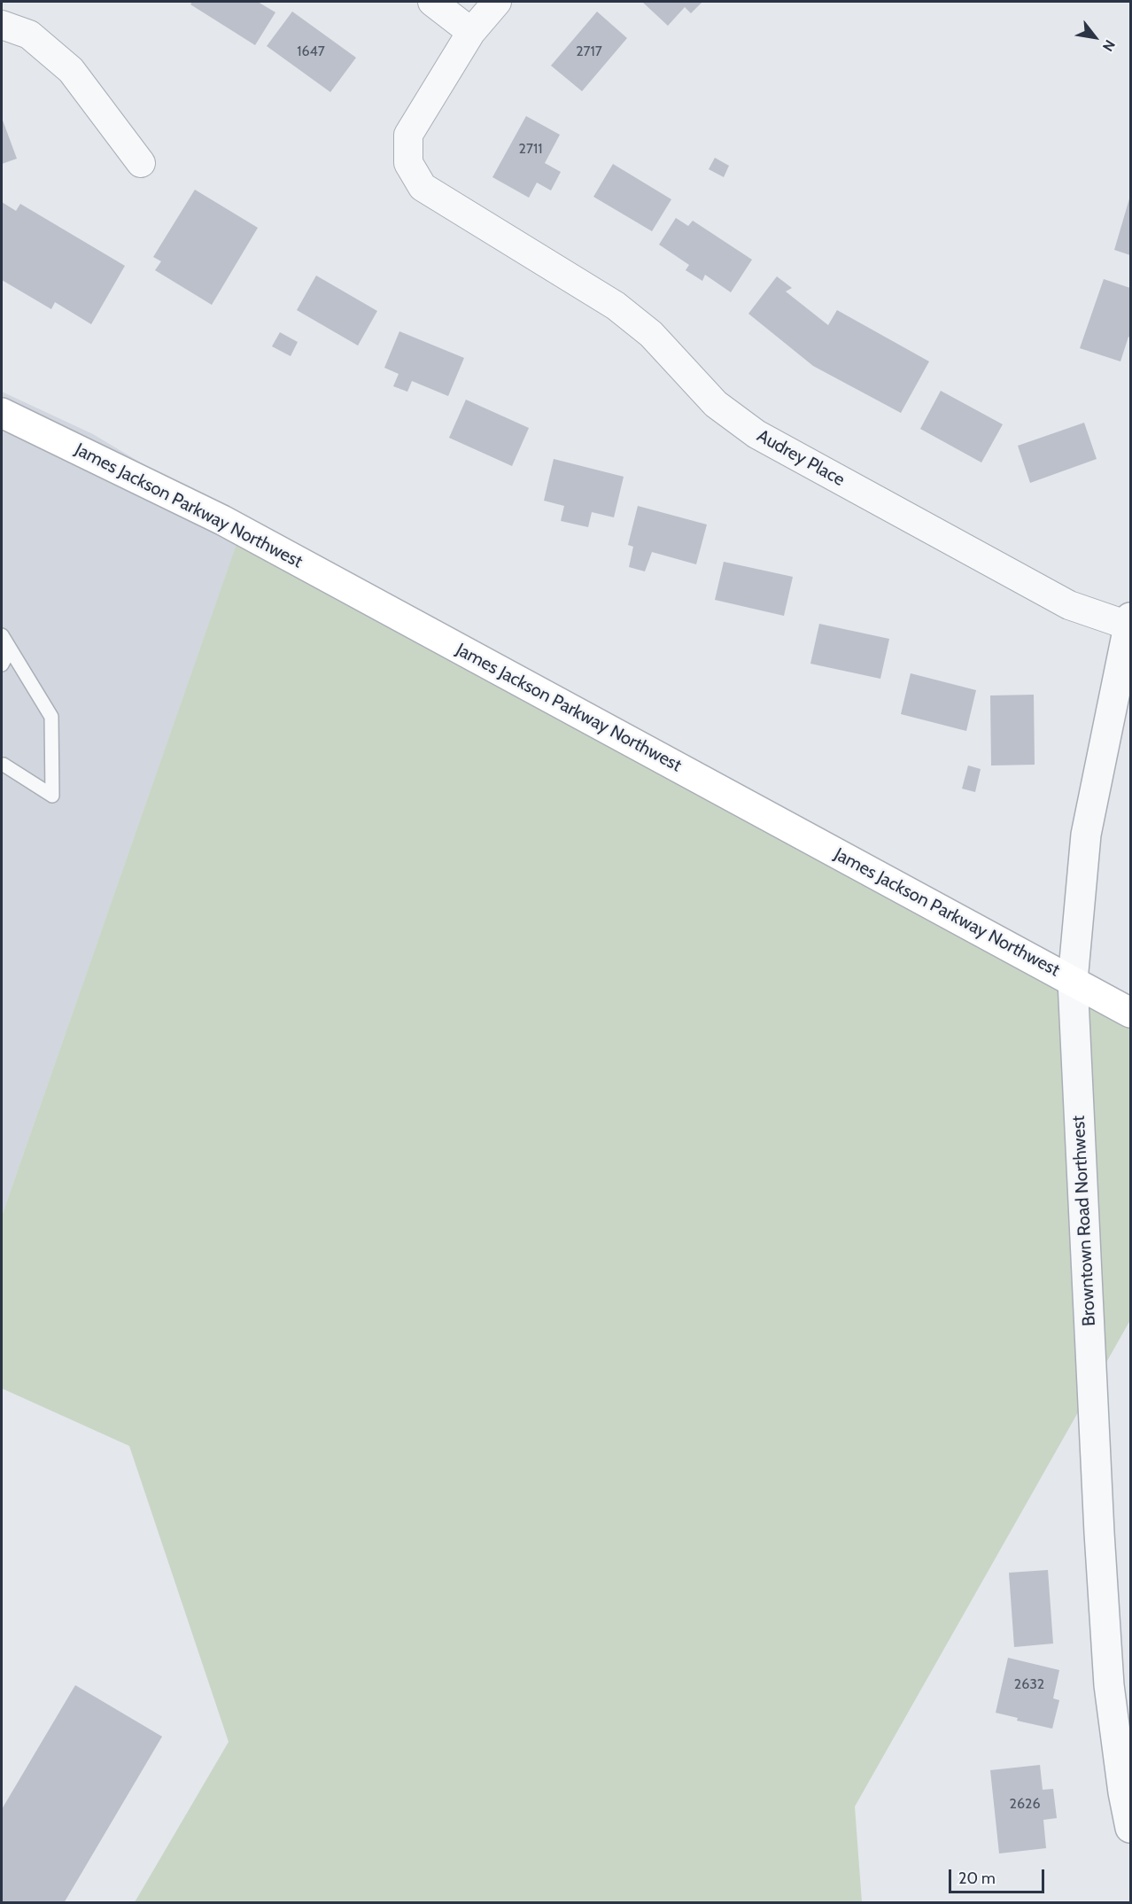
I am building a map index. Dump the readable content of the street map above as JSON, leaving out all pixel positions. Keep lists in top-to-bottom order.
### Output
{
  "streets": {
    "main road": ["James Jackson Parkway Northwest"],
    "street": ["Audrey Place", "Browntown Road Northwest"]
  },
  "crossings": [
    ["Audrey Place", "Browntown Road Northwest"],
    ["James Jackson Parkway Northwest", "Browntown Road Northwest"]
  ],
  "house_numbers": [
    "1647",
    "2717",
    "2711",
    "2632",
    "2626"
  ],
  "scale_bar": "20 m",
  "north": "bottom right"
}
